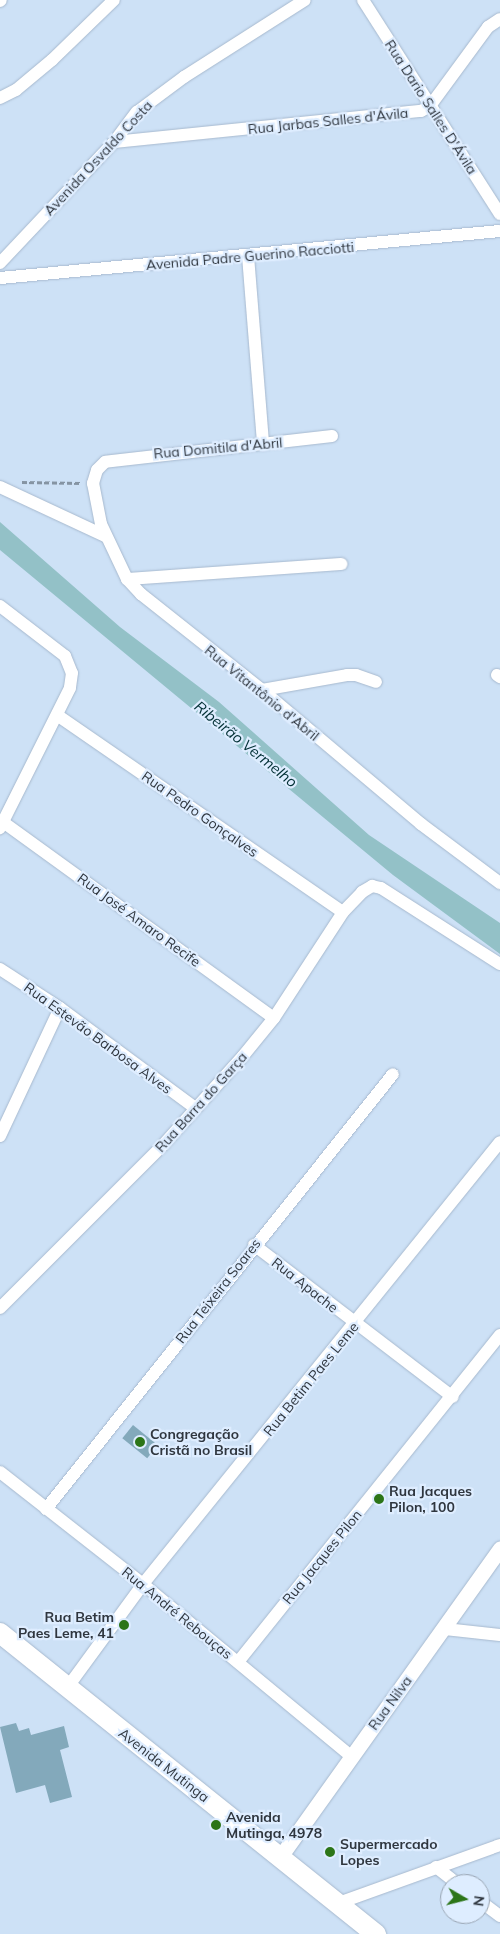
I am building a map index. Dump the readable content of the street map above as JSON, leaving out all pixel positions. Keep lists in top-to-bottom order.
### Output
{
  "streets": {
    "main road": ["Avenida Mutinga"],
    "street": [
      "Rua Dario Salles D'Ávila",
      "Rua Jarbas Salles d'Ávila",
      "Avenida Osvaldo Costa",
      "Avenida Padre Guerino Racciotti",
      "Rua Domitila d'Abril",
      "Rua Vitantônio d'Abril",
      "Rua Pedro Gonçalves",
      "Rua José Amaro Recife",
      "Rua Estevão Barbosa Alves",
      "Rua Barra do Garça",
      "Rua Apache",
      "Rua Teixeira Soares",
      "Rua Betim Paes Leme",
      "Rua Jacques Pilon",
      "Rua André Rebouças",
      "Rua Nilva"
    ]
  },
  "crossings": [
    ["Rua Dario Salles D'Ávila", "Rua Jarbas Salles d'Ávila"],
    ["Rua Jarbas Salles d'Ávila", "Avenida Osvaldo Costa"],
    ["Rua Domitila d'Abril", "Rua Vitantônio d'Abril"],
    ["Rua Pedro Gonçalves", "Rua Barra do Garça"],
    ["Rua José Amaro Recife", "Rua Barra do Garça"],
    ["Rua Estevão Barbosa Alves", "Rua Barra do Garça"],
    ["Rua Apache", "Rua Teixeira Soares"],
    ["Rua Apache", "Rua Betim Paes Leme"],
    ["Rua Apache", "Rua Jacques Pilon"],
    ["Rua Teixeira Soares", "Rua André Rebouças"],
    ["Rua Betim Paes Leme", "Rua André Rebouças"],
    ["Rua Betim Paes Leme", "Avenida Mutinga"],
    ["Rua Jacques Pilon", "Rua André Rebouças"],
    ["Rua André Rebouças", "Rua Nilva"],
    ["Rua Nilva", "Avenida Mutinga"]
  ],
  "water": ["Ribeirão Vermelho"],
  "places": [
    "Congregação Cristã no Brasil",
    "Rua Jacques Pilon, 100",
    "Rua Betim Paes Leme, 41",
    "Avenida Mutinga, 4978",
    "Supermercado Lopes"
  ],
  "north": "right"
}
